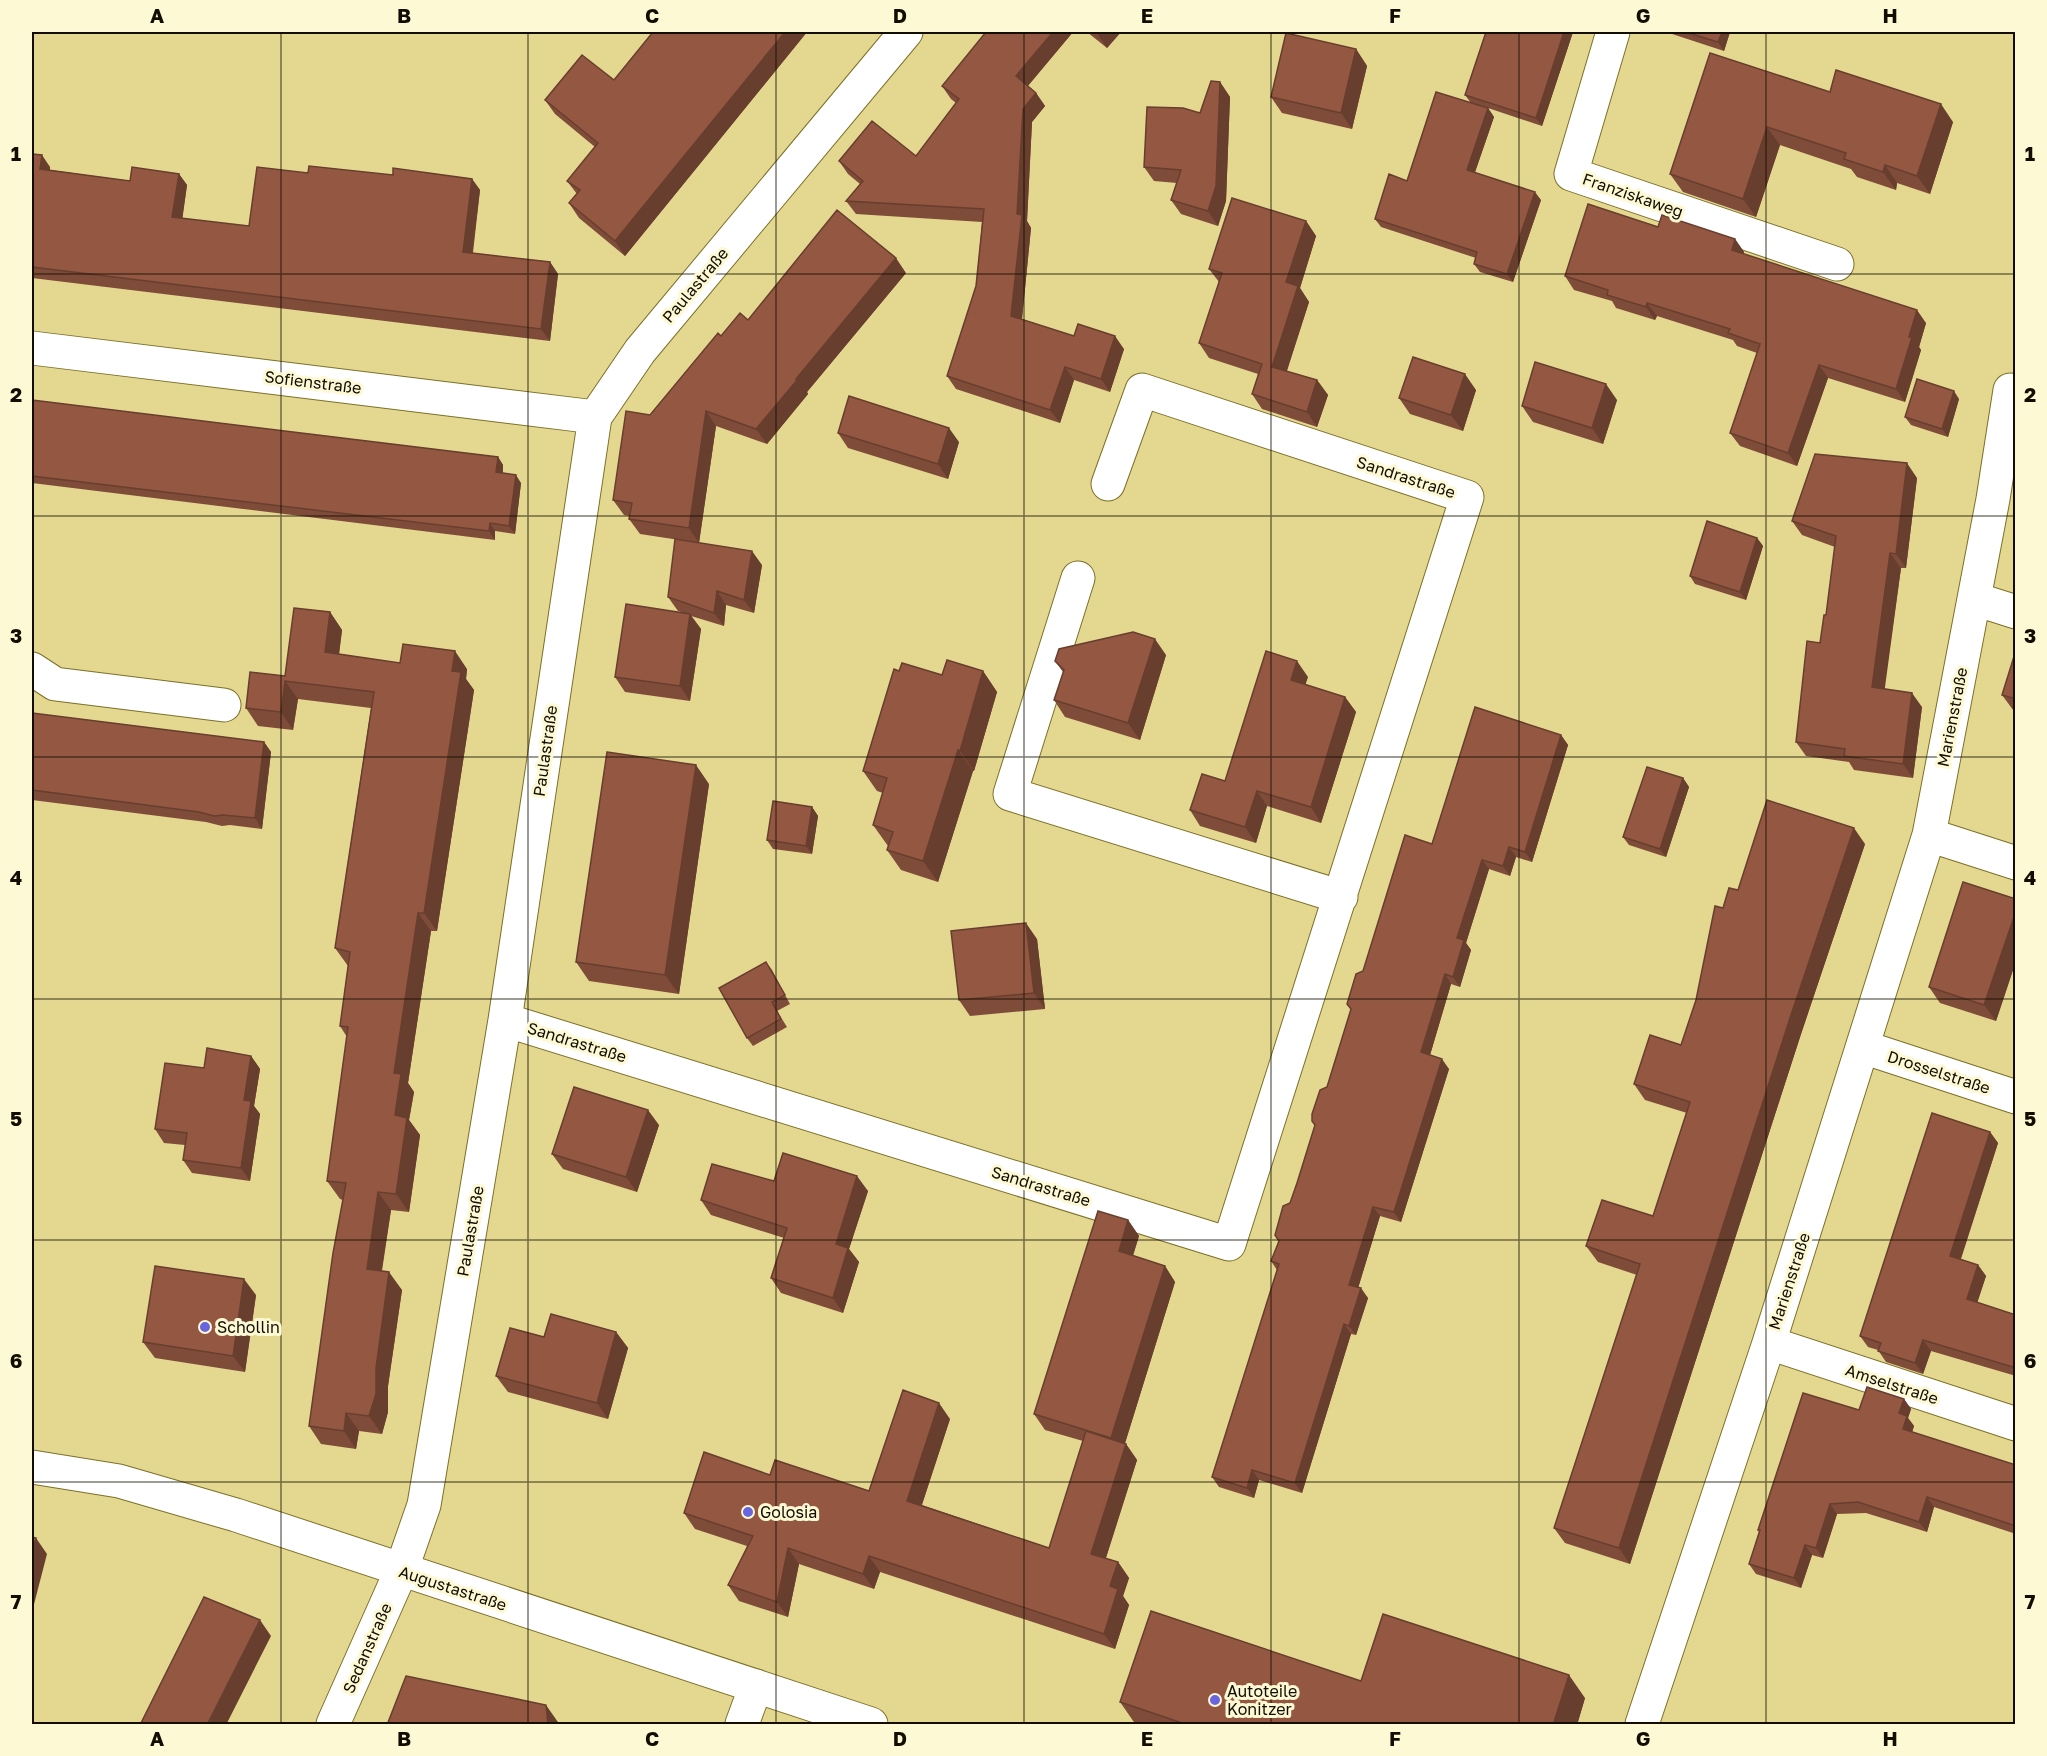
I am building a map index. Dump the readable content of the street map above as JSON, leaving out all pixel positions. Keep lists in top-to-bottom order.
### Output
{
  "streets": {
    "street": [
      "Franziskaweg",
      "Paulastraße",
      "Sofienstraße",
      "Sandrastraße",
      "Marienstraße",
      "Drosselstraße",
      "Amselstraße",
      "Augustastraße",
      "Sedanstraße"
    ]
  },
  "crossings": [
    ["Paulastraße", "Sofienstraße"],
    ["Paulastraße", "Sandrastraße"],
    ["Paulastraße", "Augustastraße"],
    ["Paulastraße", "Sedanstraße"],
    ["Marienstraße", "Drosselstraße"],
    ["Marienstraße", "Amselstraße"],
    ["Augustastraße", "Sedanstraße"]
  ],
  "places": ["Schollin", "Golosia", "Autoteile Konitzer"],
  "grid": {
    "columns": [
      "A",
      "B",
      "C",
      "D",
      "E",
      "F",
      "G",
      "H"
    ],
    "rows": [
      "1",
      "2",
      "3",
      "4",
      "5",
      "6",
      "7"
    ]
  }
}
